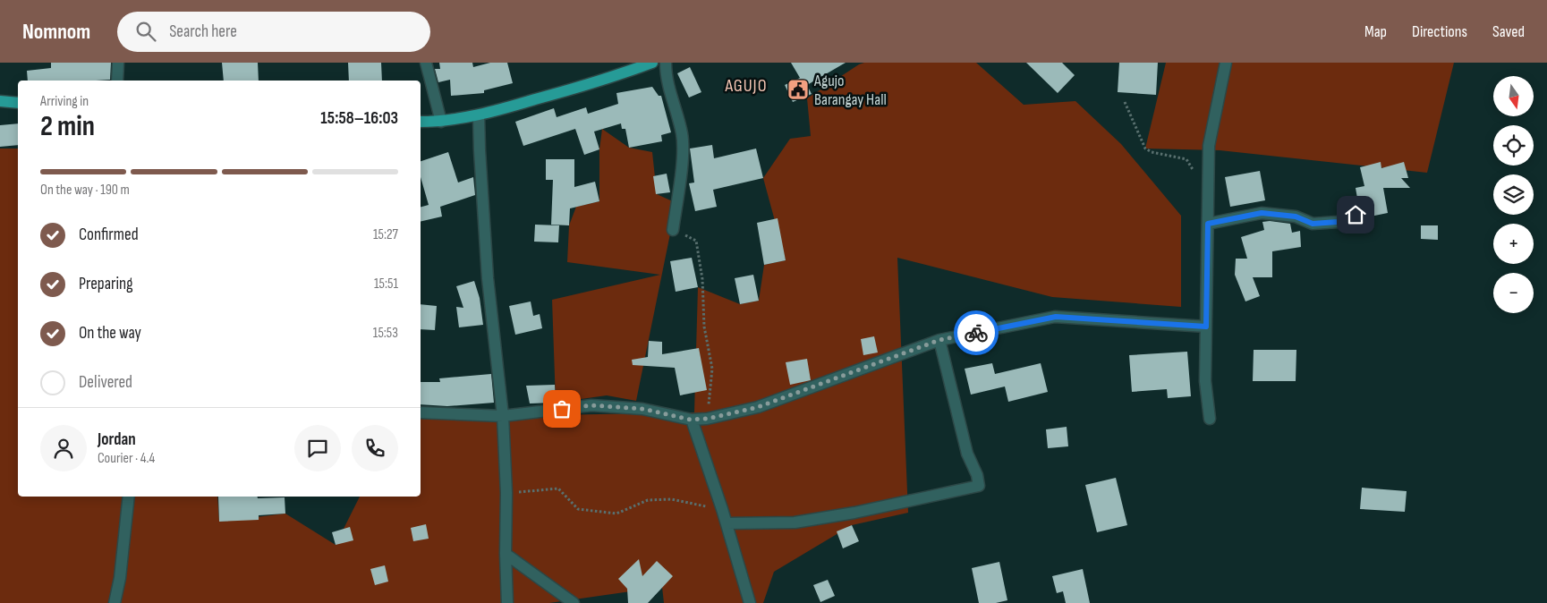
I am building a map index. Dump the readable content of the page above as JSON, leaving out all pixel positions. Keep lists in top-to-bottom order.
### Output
{
  "districts": ["AGUJO"],
  "places": {
    "public building": ["Agujo Barangay Hall"]
  },
  "north": "bottom",
  "page": {
    "header": "Nomnom",
    "search": "Search here",
    "nav": ["Map", "Directions", "Saved"],
    "map_buttons": ["+", "−"],
    "heading": ["2 min", "Arriving in", "15:58–16:03"],
    "panel": ["Jordan", "Courier · 4.4"],
    "bar": "On the way · 190 m",
    "list": [
      ["Confirmed", "15:27"],
      ["Preparing", "15:51"],
      ["On the way", "15:53"],
      "Delivered"
    ]
  }
}
